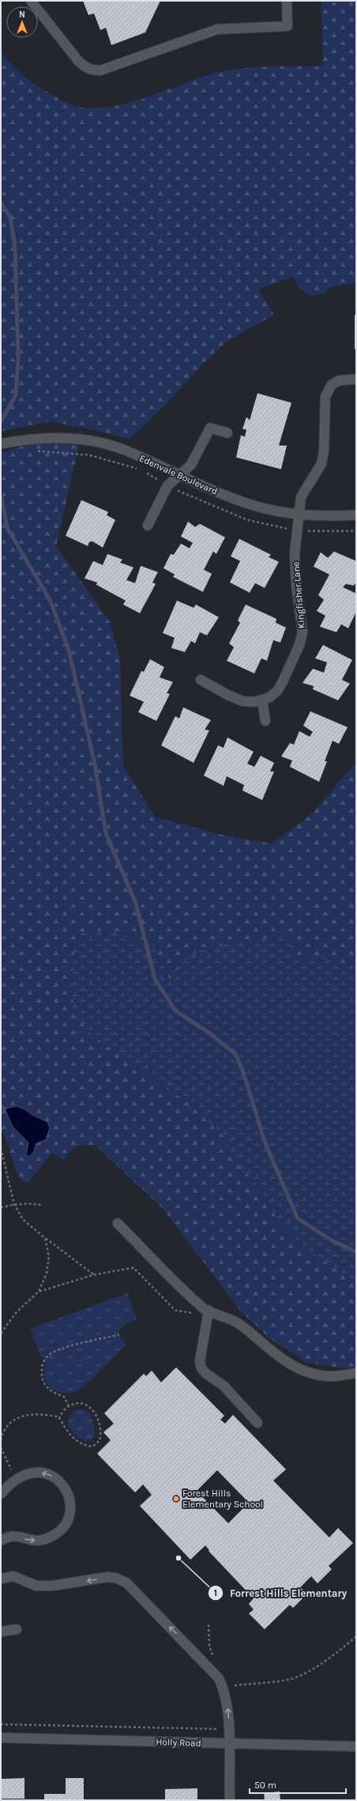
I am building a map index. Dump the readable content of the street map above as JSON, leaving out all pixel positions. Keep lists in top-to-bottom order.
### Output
{
  "streets": {
    "street": ["Edenvale Boulevard", "Kingfisher Lane", "Holly Road"]
  },
  "crossings": [
    ["Edenvale Boulevard", "Kingfisher Lane"]
  ],
  "places": ["Forest Hills Elementary School", "Forrest Hills Elementary"],
  "scale_bar": "50 m",
  "north": "top"
}
